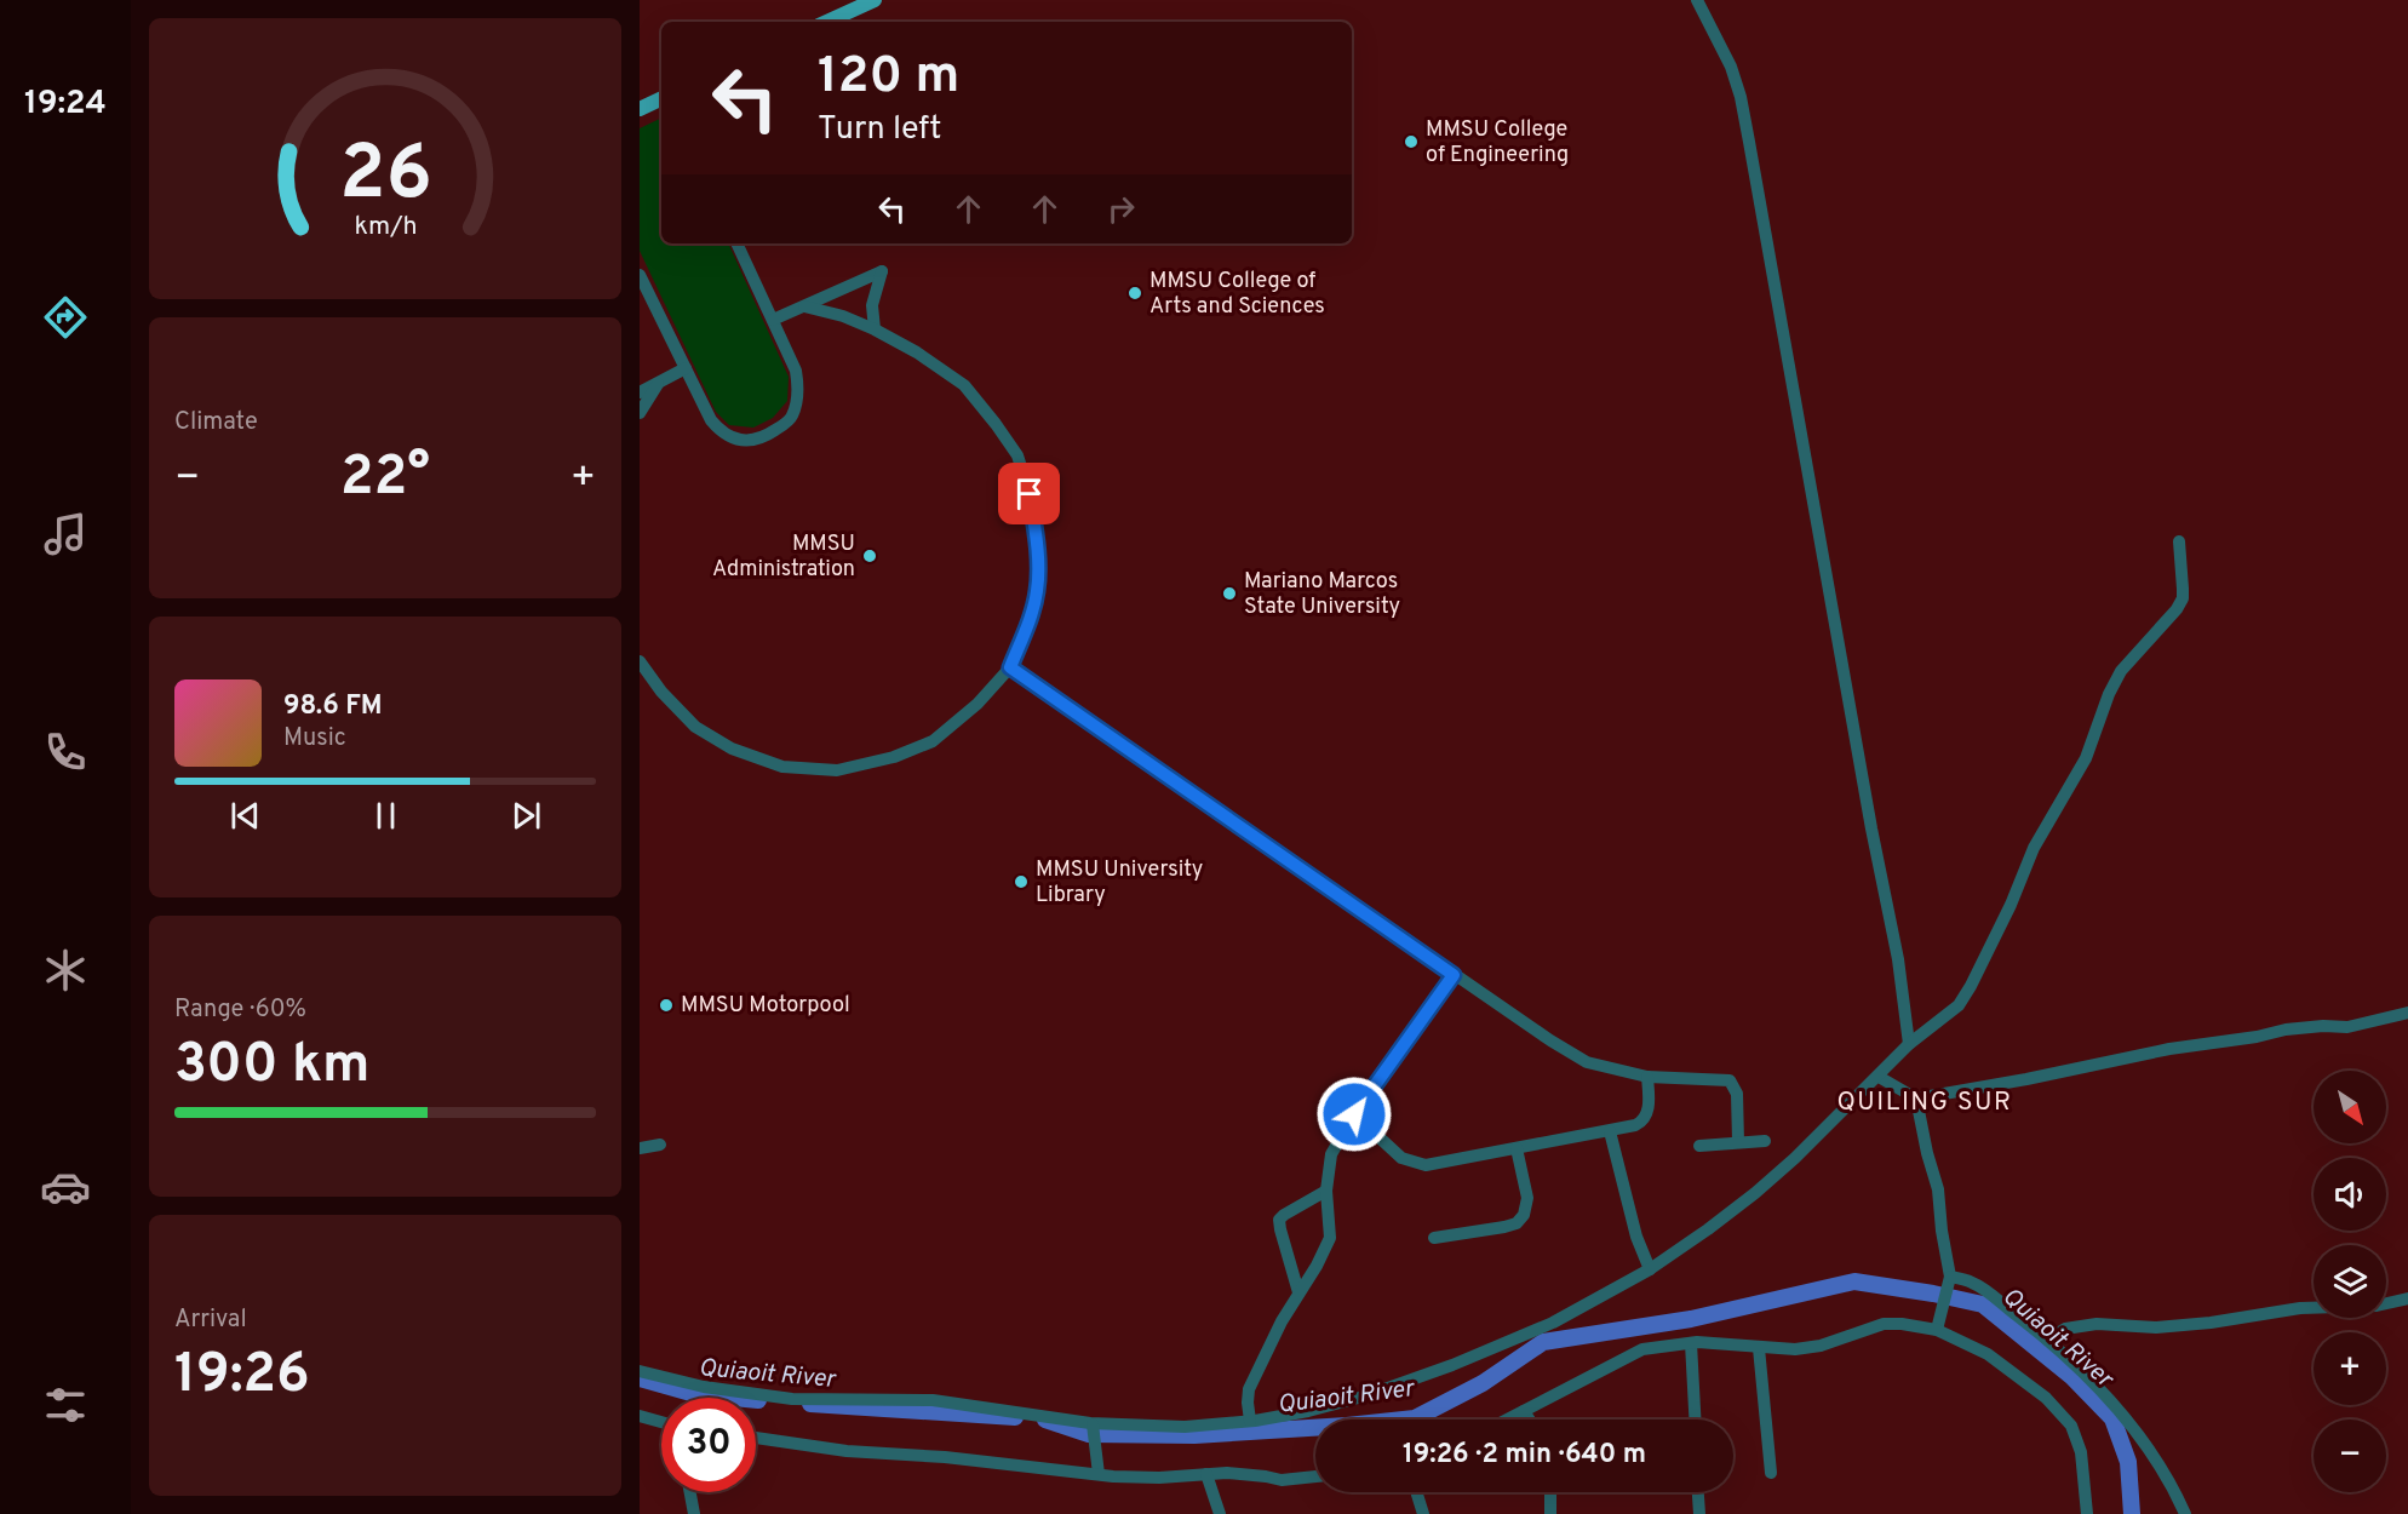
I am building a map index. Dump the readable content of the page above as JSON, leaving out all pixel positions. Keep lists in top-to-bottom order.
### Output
{
  "districts": ["QUILING SUR"],
  "water": ["Quiaoit River"],
  "places": [
    "MMSU College of Engineering",
    "MMSU College of Arts and Sciences",
    "MMSU Administration",
    "Mariano Marcos State University",
    "MMSU University Library",
    "MMSU Motorpool"
  ],
  "north": "bottom right",
  "page": {
    "tabs": "19:24",
    "turn": ["120 m", "Turn left"],
    "tile": [
      "Climate",
      ["Range · 60%", "300 km"],
      ["Arrival", "19:26"]
    ],
    "heat": ["−", "22°", "+"],
    "song": ["98.6 FM", "Music"],
    "map_buttons": ["+", "−"],
    "limit": "30",
    "trip": "19:26 · 2 min · 640 m",
    "gauge": ["26", "km/h"]
  }
}
